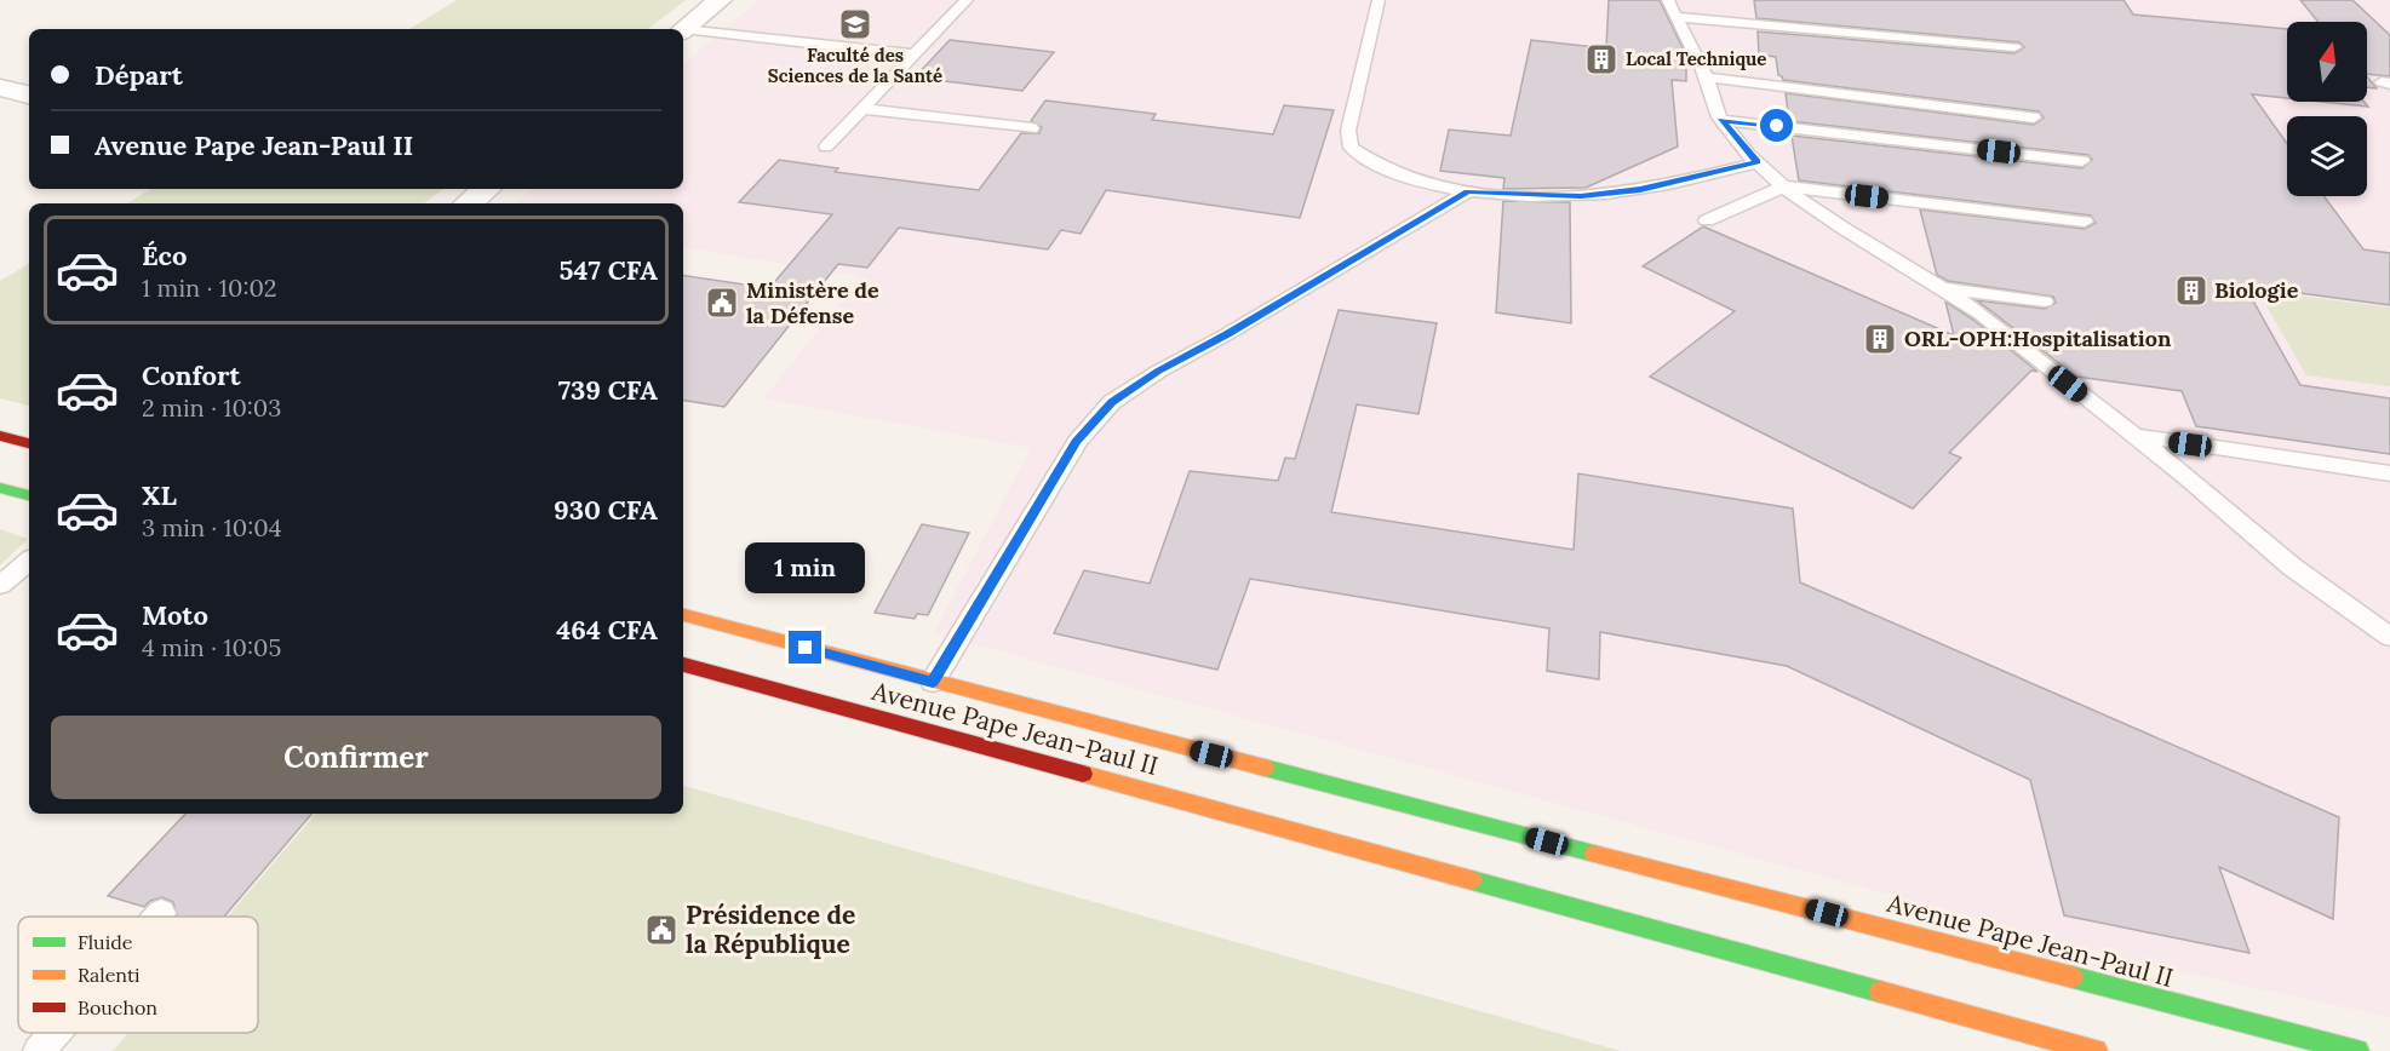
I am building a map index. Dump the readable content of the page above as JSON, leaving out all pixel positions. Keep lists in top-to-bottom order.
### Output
{
  "streets": {
    "main road": ["Avenue Pape Jean-Paul II"]
  },
  "places": {
    "school or university": ["Faculté des Sciences de la Santé"],
    "building": ["Local Technique", "Biologie", "ORL-OPH:Hospitalisation"],
    "public building": ["Ministère de la Défense", "Présidence de la République"]
  },
  "legend": ["Fluide", "Ralenti", "Bouchon"],
  "north": "top",
  "page": {
    "banner": ["Départ", "Avenue Pape Jean-Paul II"],
    "list": [
      {
        "name": "Éco",
        "note": "1 min · 10:02",
        "value": "547 CFA"
      },
      {
        "name": "Confort",
        "note": "2 min · 10:03",
        "value": "739 CFA"
      },
      {
        "name": "XL",
        "note": "3 min · 10:04",
        "value": "930 CFA"
      },
      {
        "name": "Moto",
        "note": "4 min · 10:05",
        "value": "464 CFA"
      }
    ],
    "bubble": "1 min",
    "buttons": "Confirmer"
  }
}
